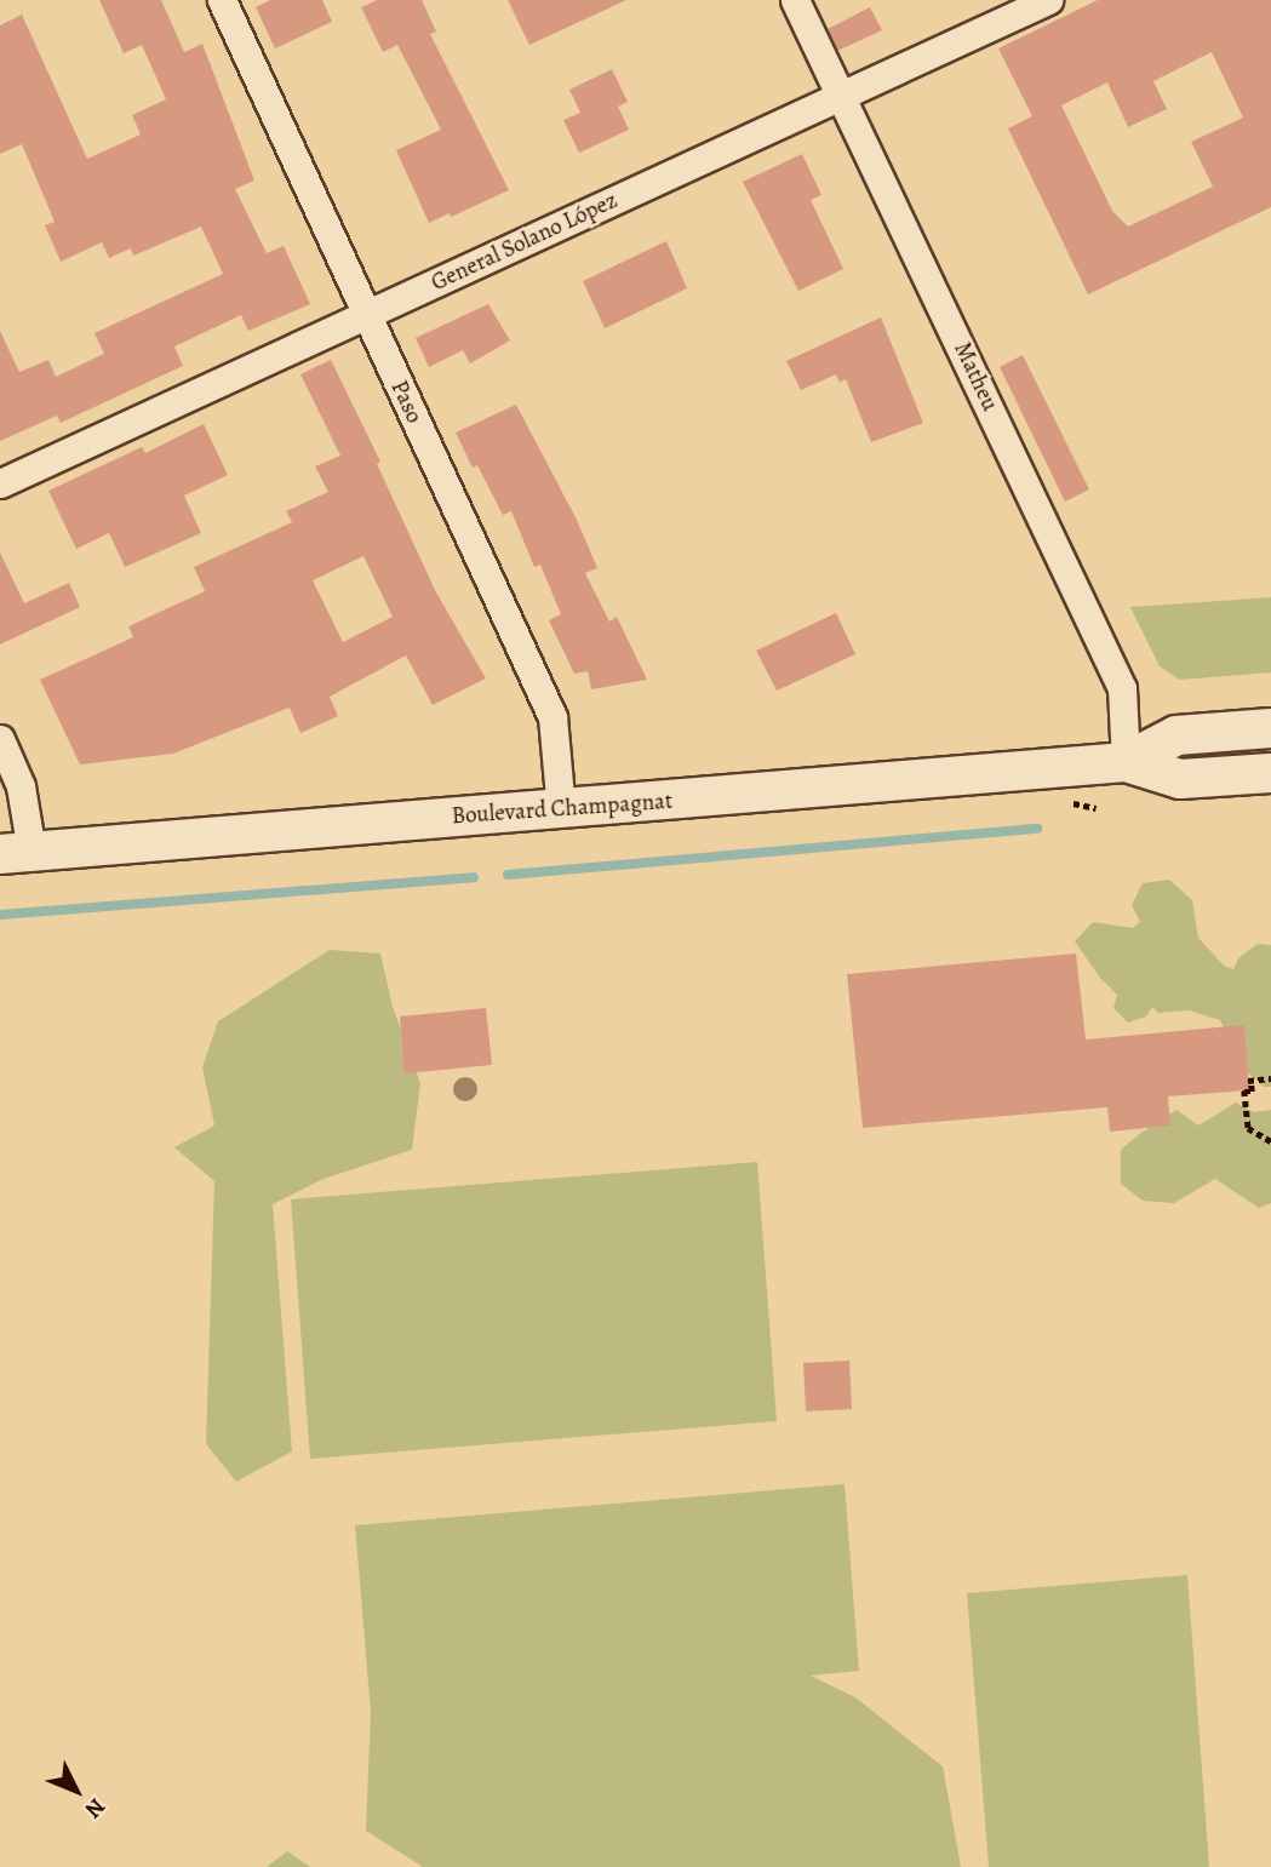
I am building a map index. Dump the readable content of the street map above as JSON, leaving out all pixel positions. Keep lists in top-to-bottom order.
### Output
{
  "streets": {
    "main road": ["Boulevard Champagnat"],
    "street": ["General Solano López", "Matheu", "Paso"]
  },
  "crossings": [
    ["General Solano López", "Matheu"],
    ["General Solano López", "Paso"],
    ["Matheu", "Boulevard Champagnat"],
    ["Paso", "Boulevard Champagnat"]
  ],
  "north": "bottom right"
}
